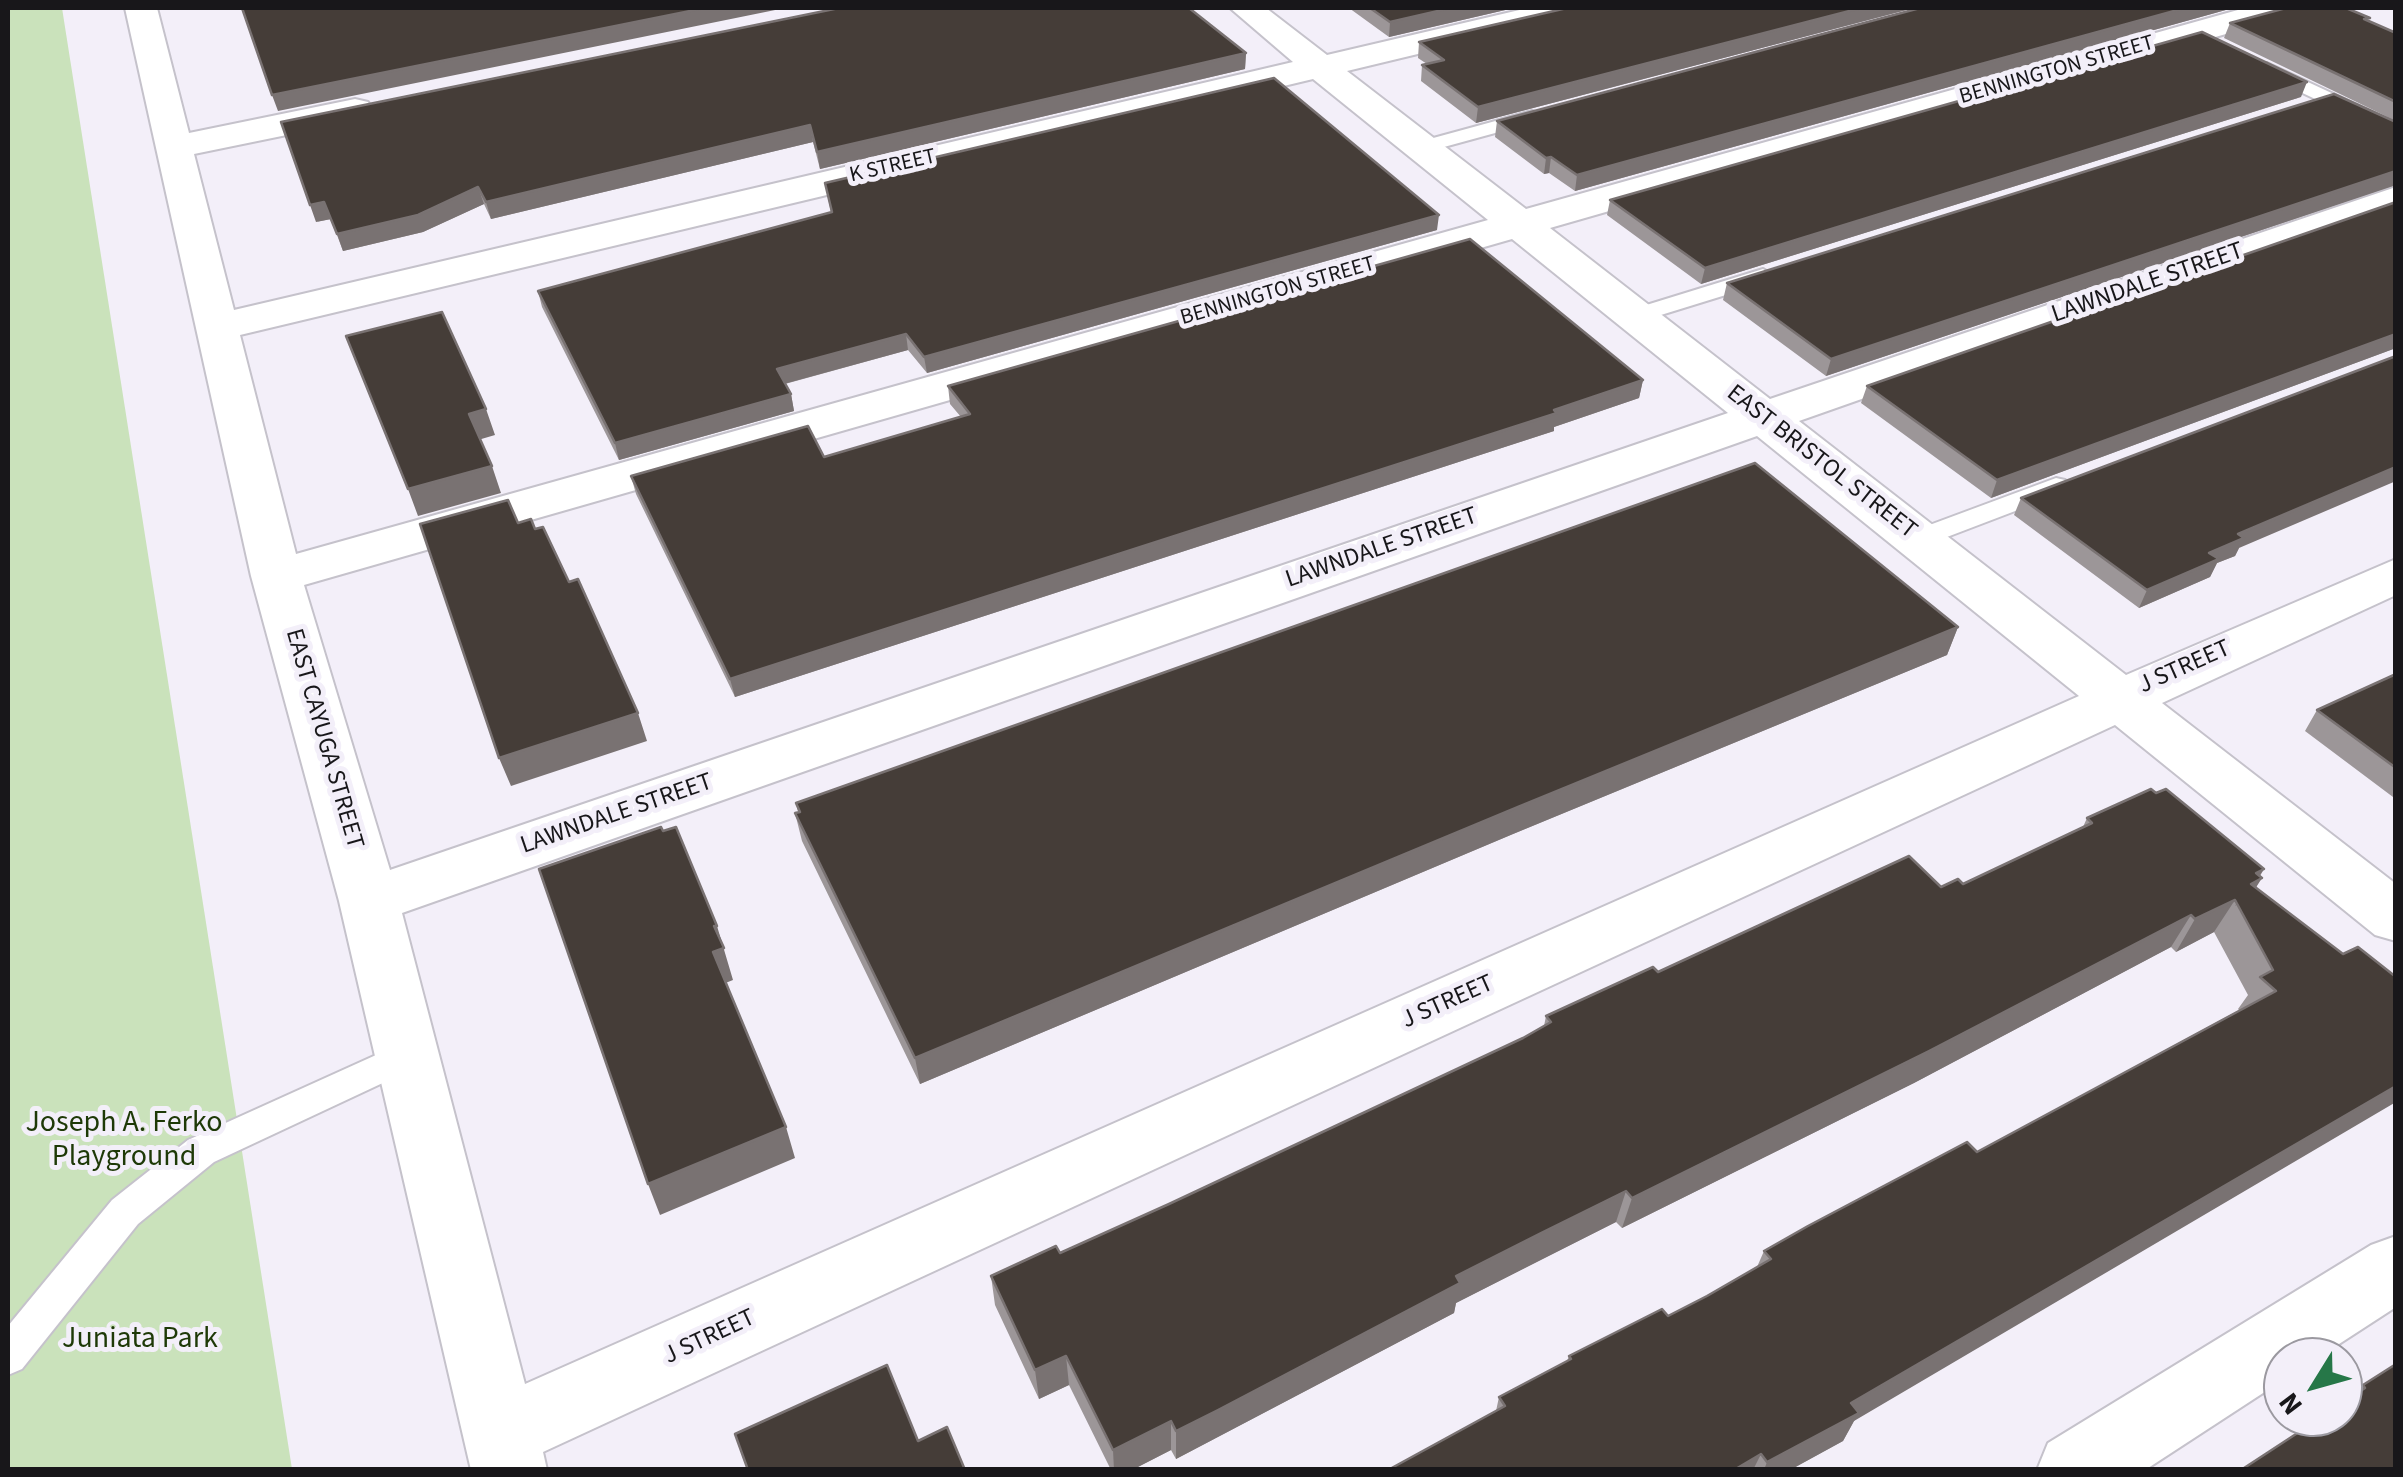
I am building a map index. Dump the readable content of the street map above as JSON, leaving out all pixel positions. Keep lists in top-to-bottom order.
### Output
{
  "streets": {
    "street": [
      "BENNINGTON STREET",
      "K STREET",
      "LAWNDALE STREET",
      "EAST BRISTOL STREET",
      "J STREET",
      "EAST CAYUGA STREET"
    ]
  },
  "crossings": [
    ["BENNINGTON STREET", "EAST BRISTOL STREET"],
    ["BENNINGTON STREET", "EAST CAYUGA STREET"],
    ["K STREET", "EAST BRISTOL STREET"],
    ["K STREET", "EAST CAYUGA STREET"],
    ["LAWNDALE STREET", "EAST BRISTOL STREET"],
    ["LAWNDALE STREET", "EAST CAYUGA STREET"],
    ["EAST BRISTOL STREET", "J STREET"],
    ["J STREET", "EAST CAYUGA STREET"]
  ],
  "parks": ["Joseph A. Ferko Playground", "Juniata Park"],
  "north": "bottom left"
}
